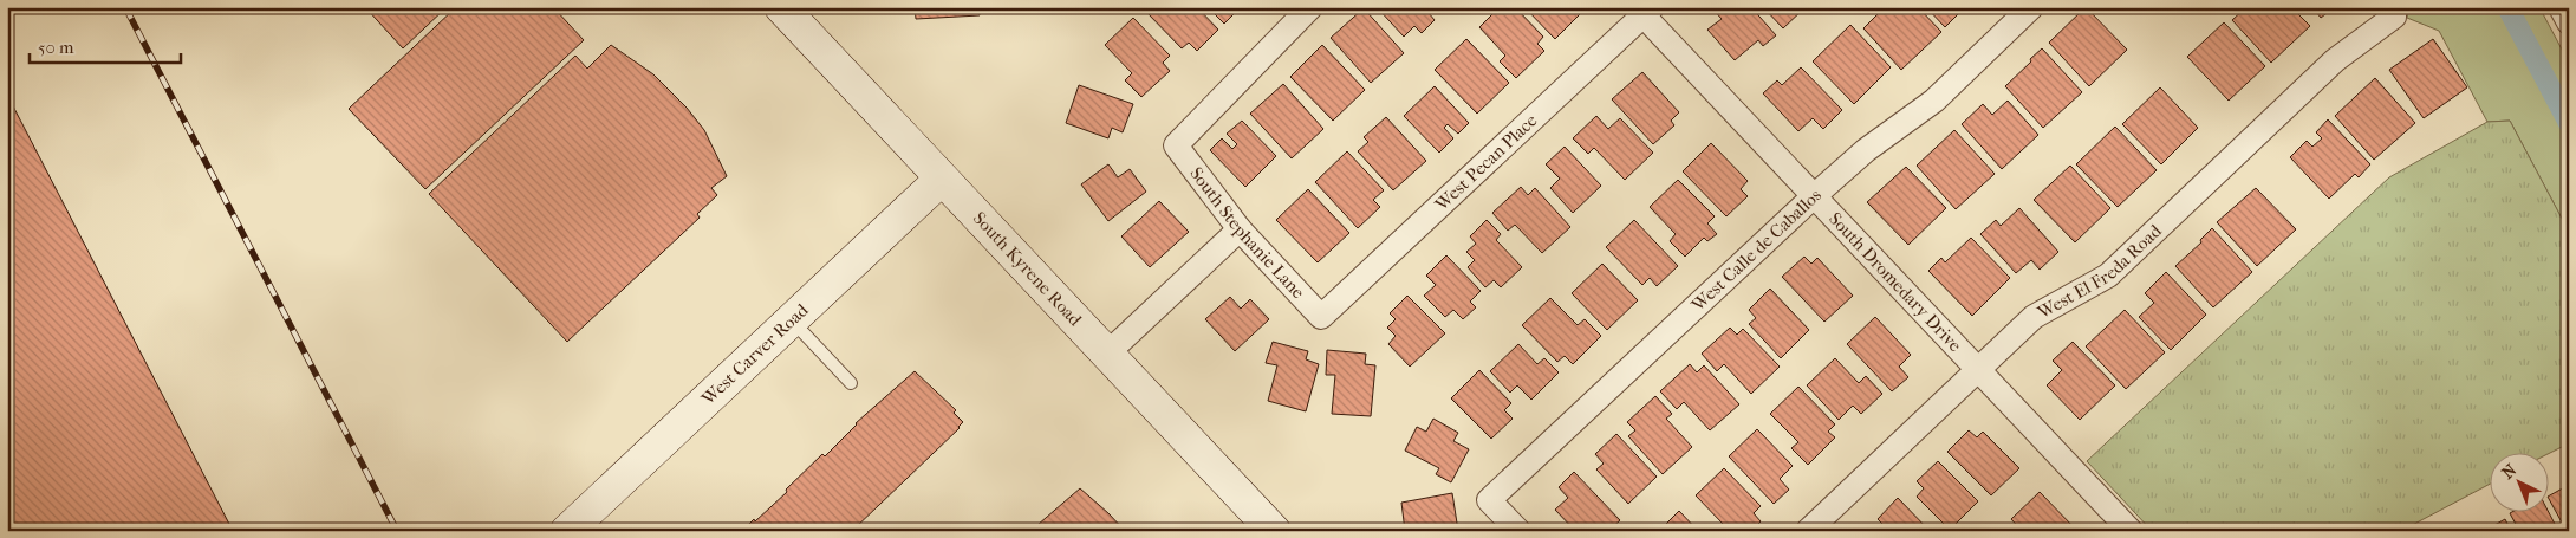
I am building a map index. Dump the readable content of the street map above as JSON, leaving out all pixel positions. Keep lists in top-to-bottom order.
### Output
{
  "streets": {
    "main road": ["South Kyrene Road", "West Carver Road"],
    "street": [
      "West Pecan Place",
      "South Stephanie Lane",
      "West Calle de Caballos",
      "West El Freda Road",
      "South Dromedary Drive"
    ]
  },
  "crossings": [
    ["West Pecan Place", "South Stephanie Lane"],
    ["West Pecan Place", "South Dromedary Drive"],
    ["West Calle de Caballos", "South Dromedary Drive"],
    ["South Kyrene Road", "West Carver Road"],
    ["West El Freda Road", "South Dromedary Drive"]
  ],
  "scale_bar": "50 m",
  "north": "top left"
}
